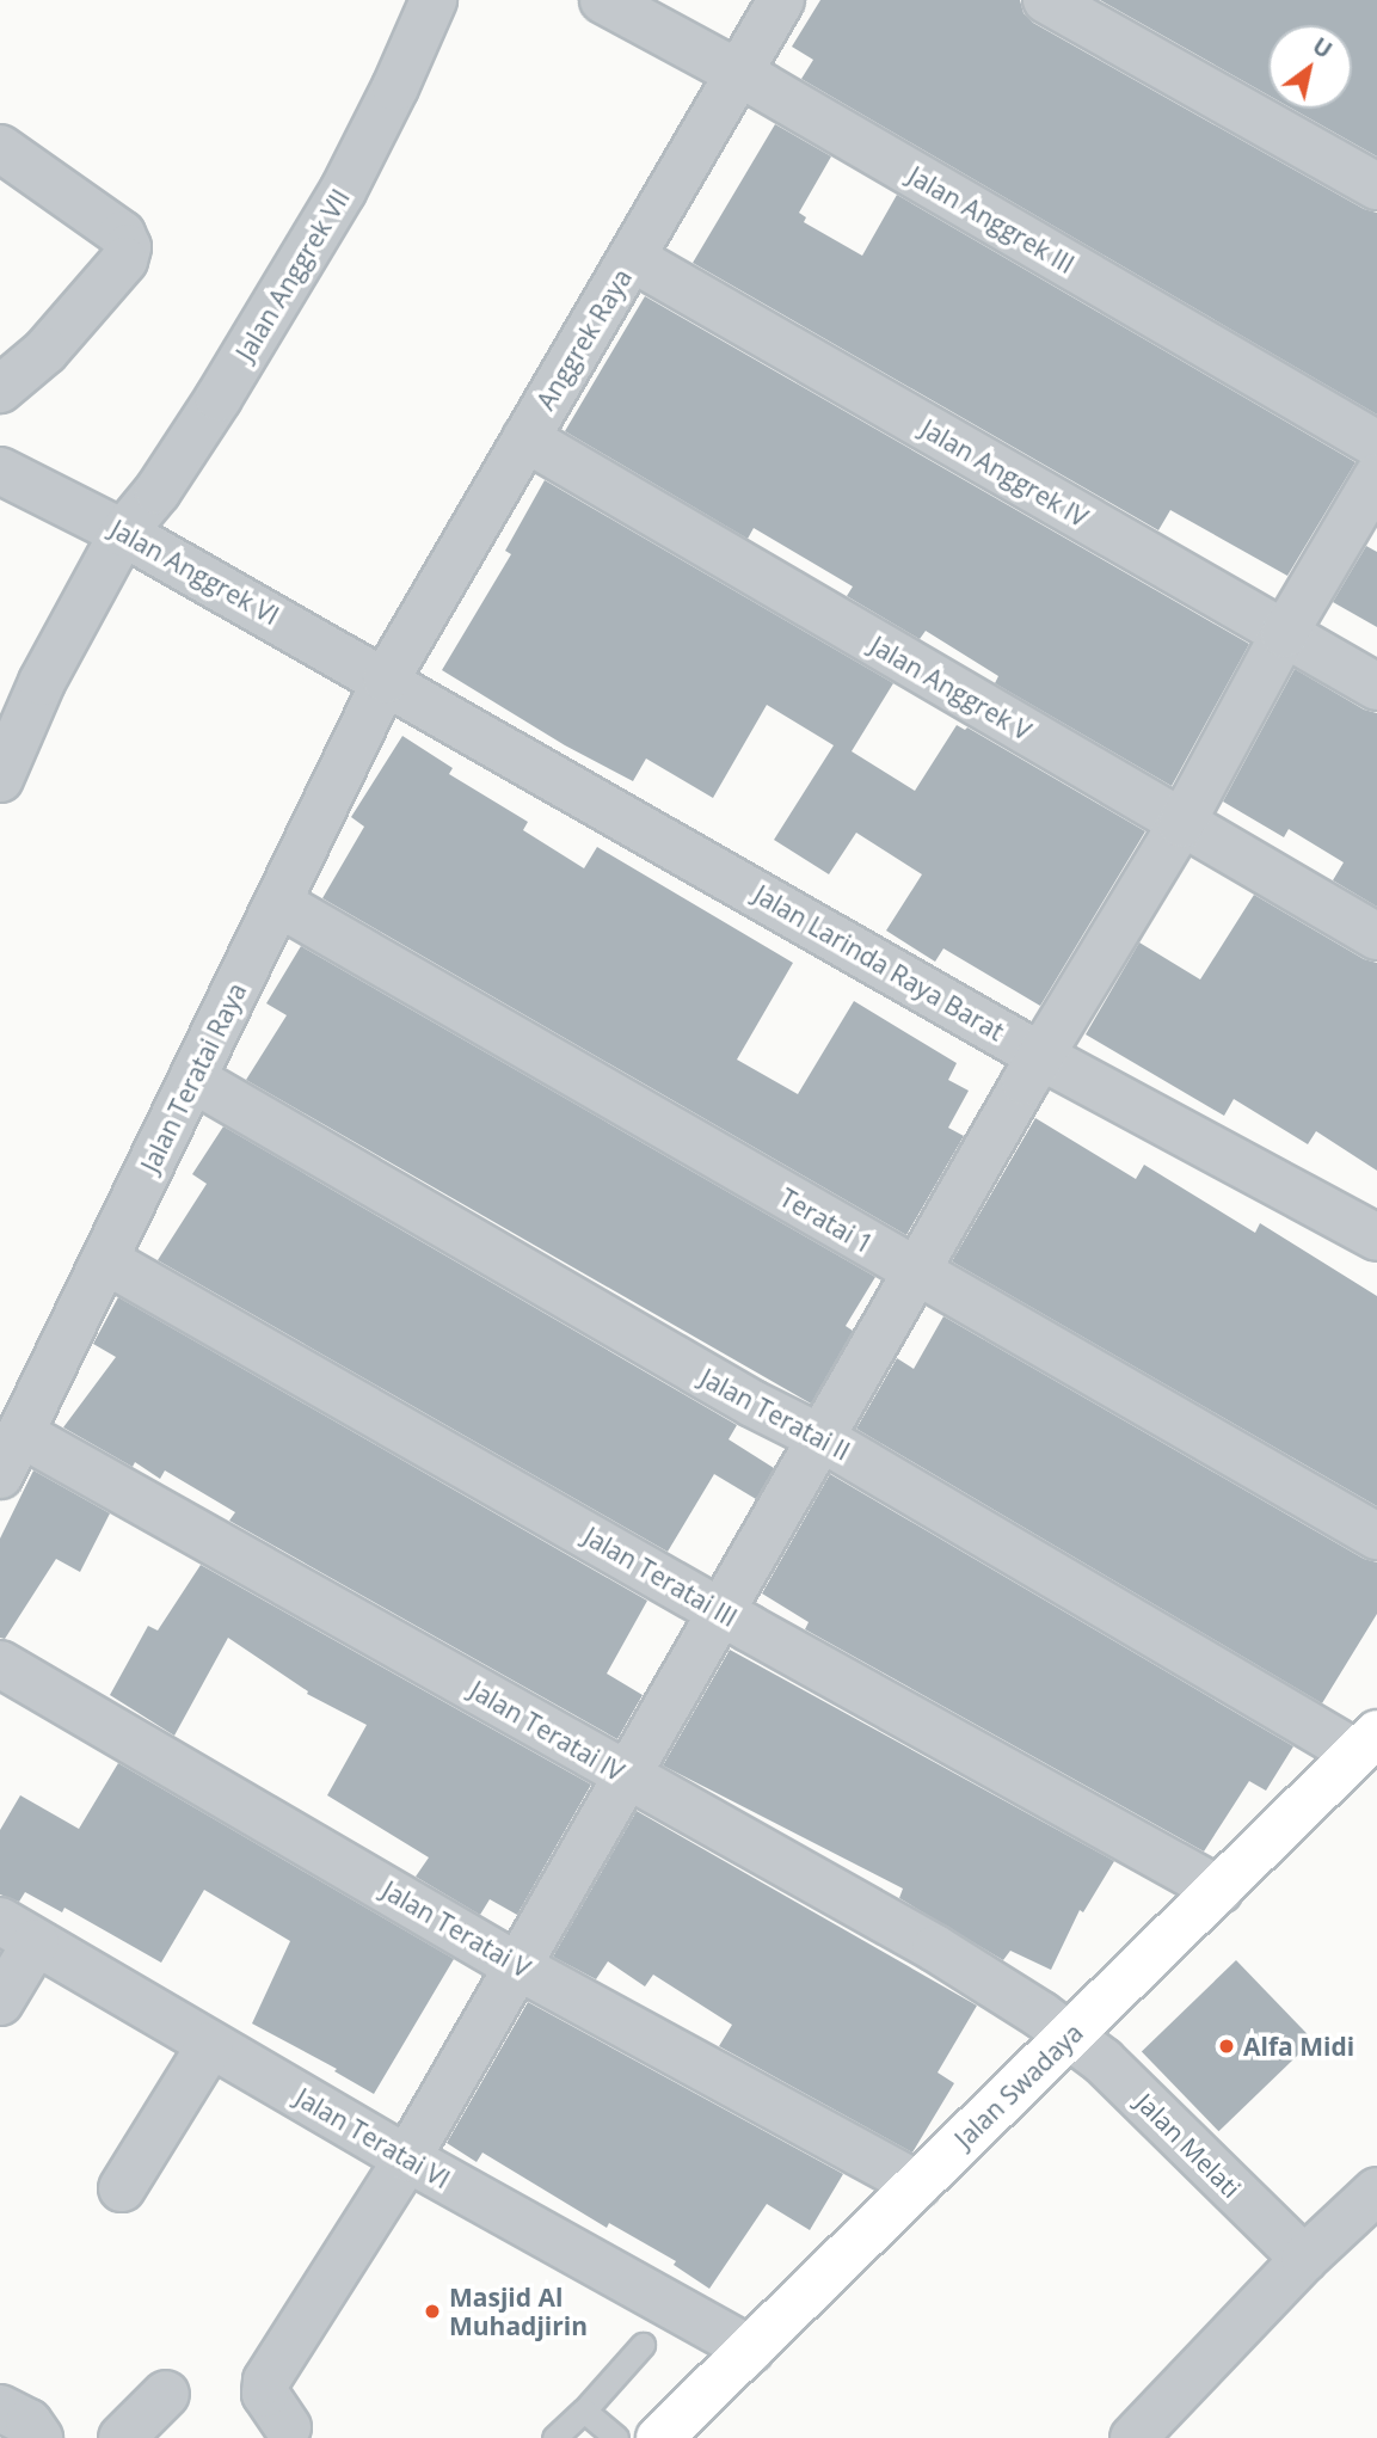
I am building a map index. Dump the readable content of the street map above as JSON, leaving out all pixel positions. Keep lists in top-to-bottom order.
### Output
{
  "streets": {
    "street": [
      "Jalan Anggrek III",
      "Jalan Anggrek VII",
      "Anggrek Raya",
      "Jalan Anggrek IV",
      "Jalan Anggrek VI",
      "Jalan Anggrek V",
      "Jalan Larinda Raya Barat",
      "Jalan Teratai Raya",
      "Teratai 1",
      "Jalan Teratai II",
      "Jalan Teratai III",
      "Jalan Teratai IV",
      "Jalan Teratai V",
      "Jalan Swadaya",
      "Jalan Teratai VI",
      "Jalan Melati"
    ]
  },
  "crossings": [
    ["Jalan Anggrek III", "Anggrek Raya"],
    ["Jalan Anggrek VII", "Jalan Anggrek VI"],
    ["Anggrek Raya", "Jalan Anggrek IV"],
    ["Anggrek Raya", "Jalan Anggrek VI"],
    ["Anggrek Raya", "Jalan Anggrek V"],
    ["Anggrek Raya", "Jalan Larinda Raya Barat"],
    ["Anggrek Raya", "Jalan Teratai Raya"],
    ["Jalan Anggrek VI", "Jalan Larinda Raya Barat"],
    ["Jalan Anggrek VI", "Jalan Teratai Raya"],
    ["Jalan Larinda Raya Barat", "Jalan Teratai Raya"],
    ["Jalan Teratai Raya", "Teratai 1"],
    ["Jalan Teratai Raya", "Jalan Teratai II"],
    ["Jalan Teratai Raya", "Jalan Teratai III"],
    ["Jalan Teratai Raya", "Jalan Teratai IV"],
    ["Jalan Teratai II", "Jalan Swadaya"],
    ["Jalan Teratai III", "Jalan Swadaya"],
    ["Jalan Teratai IV", "Jalan Swadaya"],
    ["Jalan Teratai IV", "Jalan Melati"],
    ["Jalan Teratai V", "Jalan Swadaya"],
    ["Jalan Swadaya", "Jalan Teratai VI"],
    ["Jalan Swadaya", "Jalan Melati"]
  ],
  "places": ["Alfa Midi", "Masjid Al Muhadjirin"],
  "north": "top right"
}
